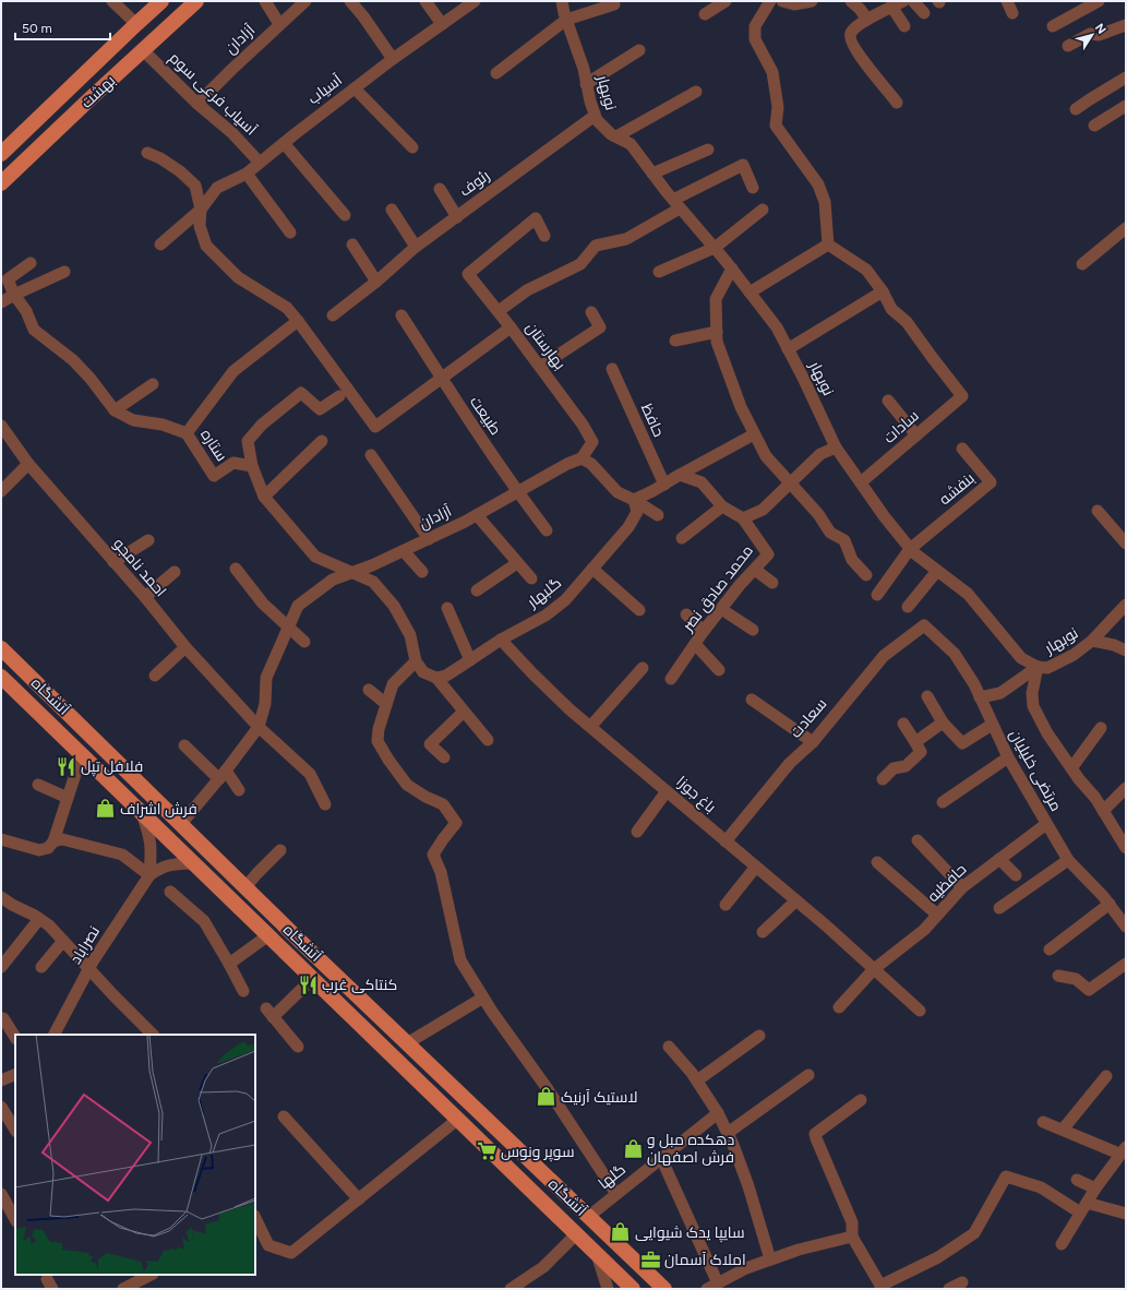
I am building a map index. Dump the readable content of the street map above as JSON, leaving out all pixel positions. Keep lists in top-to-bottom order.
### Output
{
  "streets": {
    "main road": ["بهشت", "آتشگاه"],
    "street": [
      "آزادان",
      "آسیاب",
      "نوبهار",
      "آسیاب فرعی سوم",
      "رئوف",
      "بهارستان",
      "طبیعت",
      "حافظ",
      "سادات",
      "ستاره",
      "بنفشه",
      "احمد نامجو",
      "محمد صادق نصر",
      "گلبهار",
      "سعادت",
      "مرتضی خلیلیان",
      "باغ جوزا",
      "حافظیه",
      "نصراباد",
      "گلها"
    ]
  },
  "crossings": [
    ["آزادان", "آسیاب فرعی سوم"],
    ["آزادان", "بهارستان"],
    ["آزادان", "طبیعت"],
    ["آزادان", "احمد نامجو"],
    ["آزادان", "آتشگاه"],
    ["آسیاب", "آسیاب فرعی سوم"],
    ["بهشت", "آسیاب فرعی سوم"],
    ["نوبهار", "رئوف"],
    ["نوبهار", "سادات"],
    ["نوبهار", "بنفشه"],
    ["بهارستان", "طبیعت"],
    ["گلبهار", "باغ جوزا"],
    ["آتشگاه", "گلها"],
    ["سعادت", "مرتضی خلیلیان"],
    ["سعادت", "باغ جوزا"],
    ["مرتضی خلیلیان", "حافظیه"],
    ["باغ جوزا", "حافظیه"]
  ],
  "places": {
    "restaurant": ["فلافل تپل", "کنتاکی غرب"],
    "shop": [
      "فرش اشراف",
      "لاستیک آرنیک",
      "دهکده مبل و فرش اصفهان",
      "سایپا یدک شیوایی"
    ],
    "supermarket": ["سوپر ونوس"],
    "office": ["املاک آسمان"]
  },
  "scale_bar": "50 m",
  "north": "top right"
}
